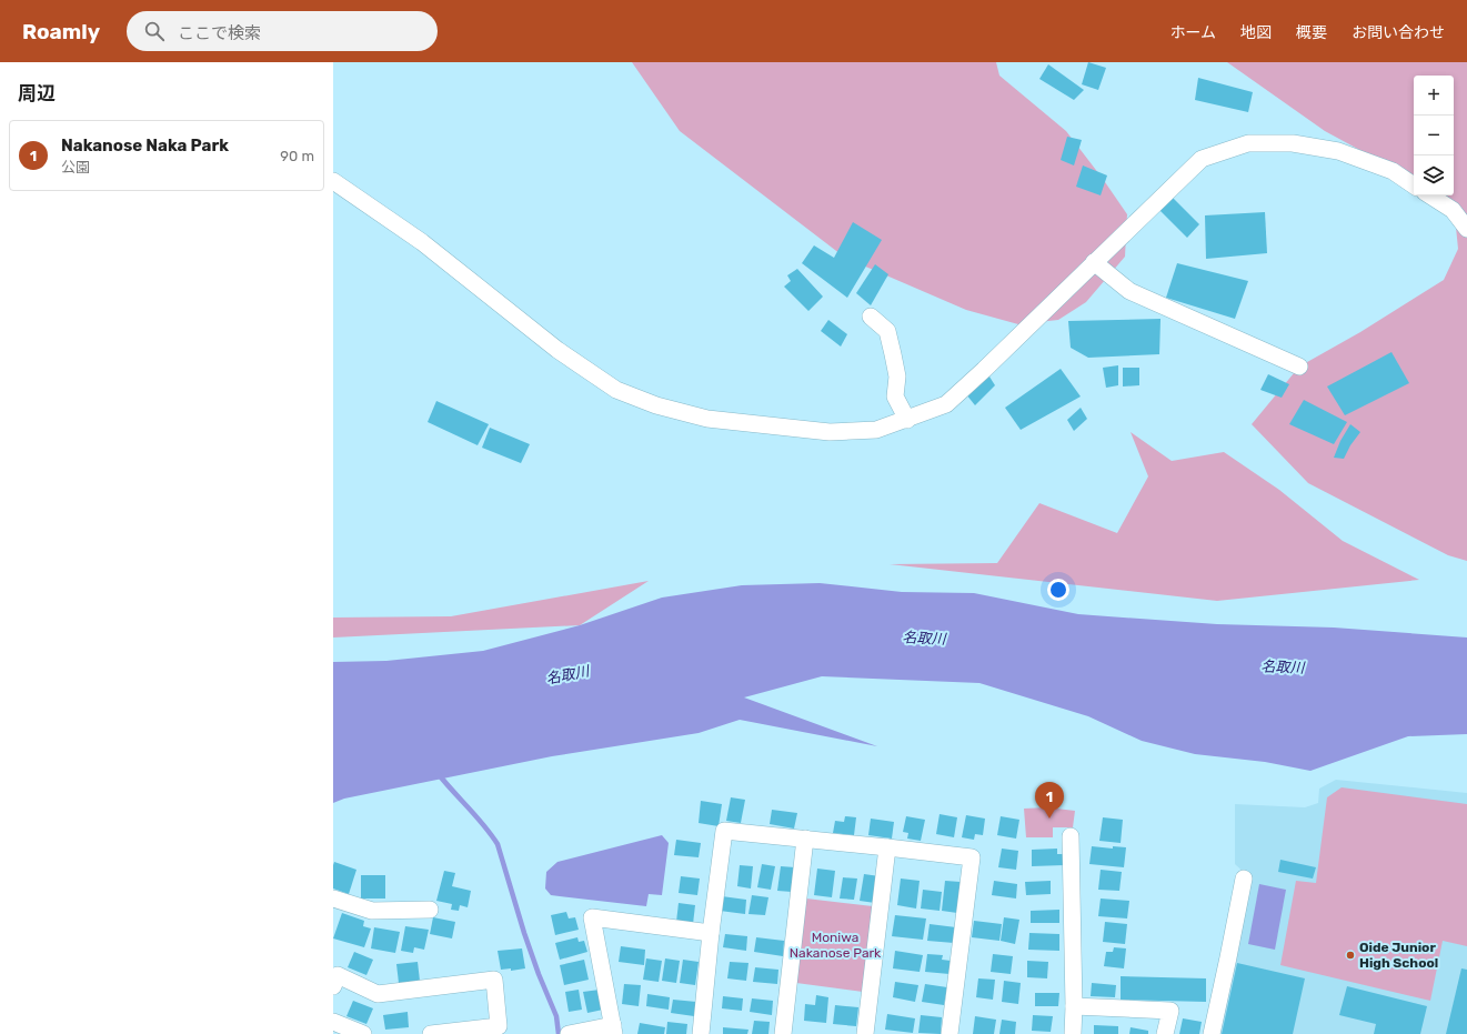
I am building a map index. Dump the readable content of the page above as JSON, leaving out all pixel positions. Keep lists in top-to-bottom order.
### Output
{
  "water": ["名取川"],
  "parks": ["Moniwa Nakanose Park"],
  "places": ["Oide Junior High School"],
  "page": {
    "header": "Roamly",
    "search": "ここで検索",
    "nav": [
      "ホーム",
      "地図",
      "概要",
      "お問い合わせ"
    ],
    "heading": "周辺",
    "map_buttons": ["+", "−"],
    "list": [
      {
        "mark": "1",
        "name": "Nakanose Naka Park",
        "note": "公園",
        "value": "90 m"
      }
    ],
    "pins": "1"
  }
}
